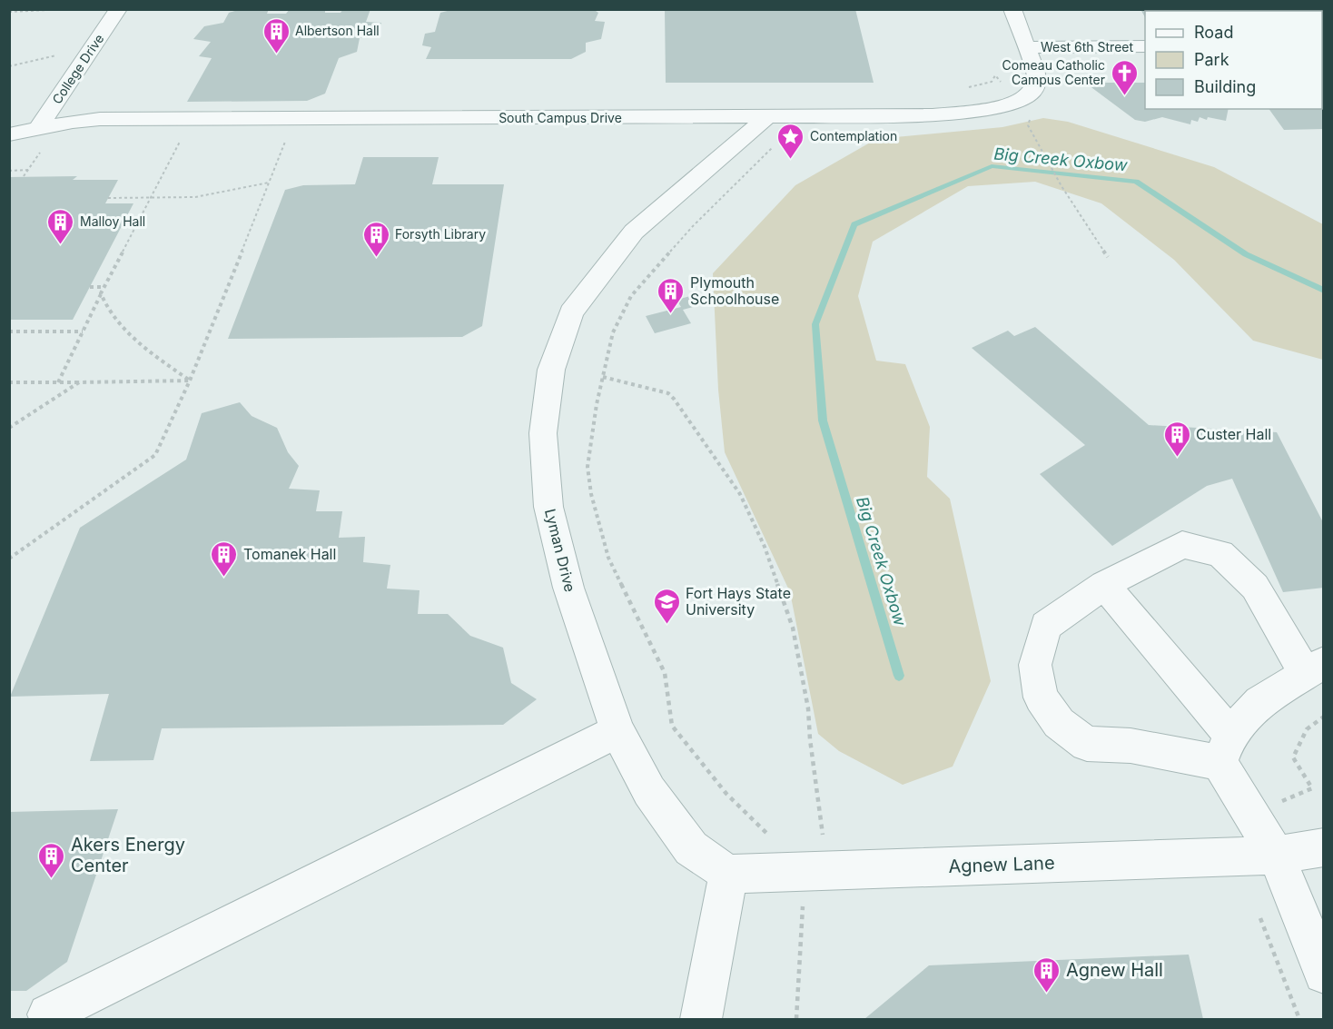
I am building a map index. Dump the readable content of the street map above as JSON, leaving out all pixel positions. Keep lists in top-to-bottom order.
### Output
{
  "streets": {
    "street": [
      "West 6th Street",
      "College Drive",
      "South Campus Drive",
      "Lyman Drive",
      "Agnew Lane"
    ]
  },
  "crossings": [
    ["West 6th Street", "South Campus Drive"],
    ["College Drive", "South Campus Drive"],
    ["South Campus Drive", "Lyman Drive"],
    ["Lyman Drive", "Agnew Lane"]
  ],
  "water": ["Big Creek Oxbow"],
  "places": {
    "building": [
      "Albertson Hall",
      "Malloy Hall",
      "Forsyth Library",
      "Plymouth Schoolhouse",
      "Custer Hall",
      "Tomanek Hall",
      "Akers Energy Center",
      "Agnew Hall"
    ],
    "church": ["Comeau Catholic Campus Center"],
    "place": ["Contemplation"],
    "school or university": ["Fort Hays State University"]
  },
  "legend": ["Road", "Park", "Building"]
}
